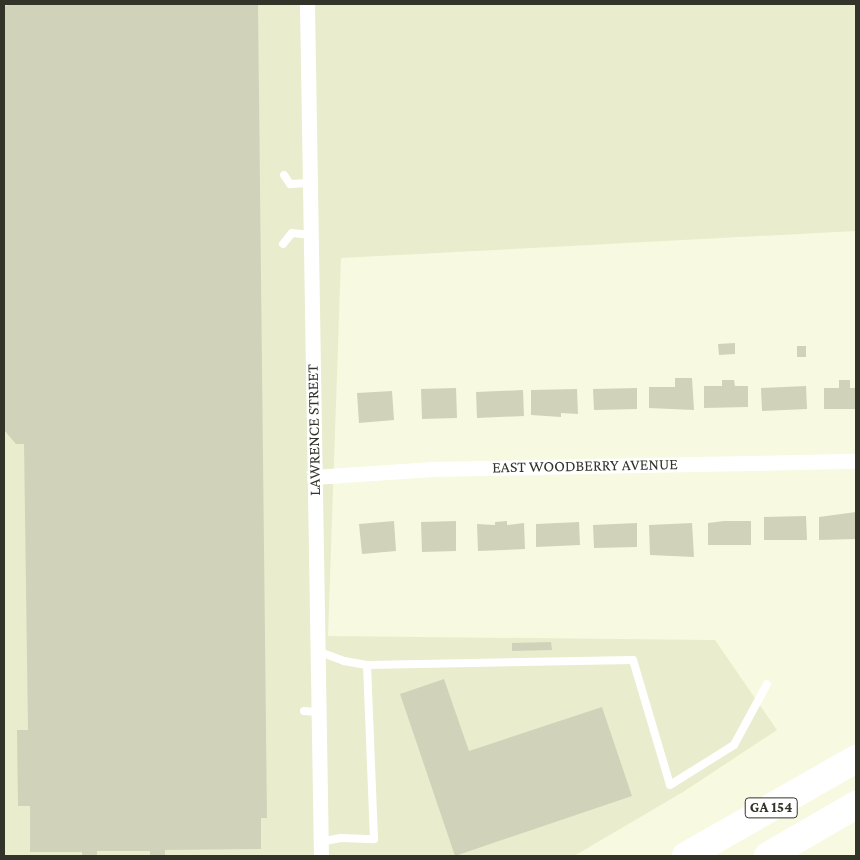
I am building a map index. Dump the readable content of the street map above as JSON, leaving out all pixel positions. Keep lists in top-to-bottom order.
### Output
{
  "streets": {
    "highway": ["GA 154"],
    "street": ["LAWRENCE STREET", "EAST WOODBERRY AVENUE"]
  },
  "crossings": [
    ["LAWRENCE STREET", "EAST WOODBERRY AVENUE"]
  ]
}
